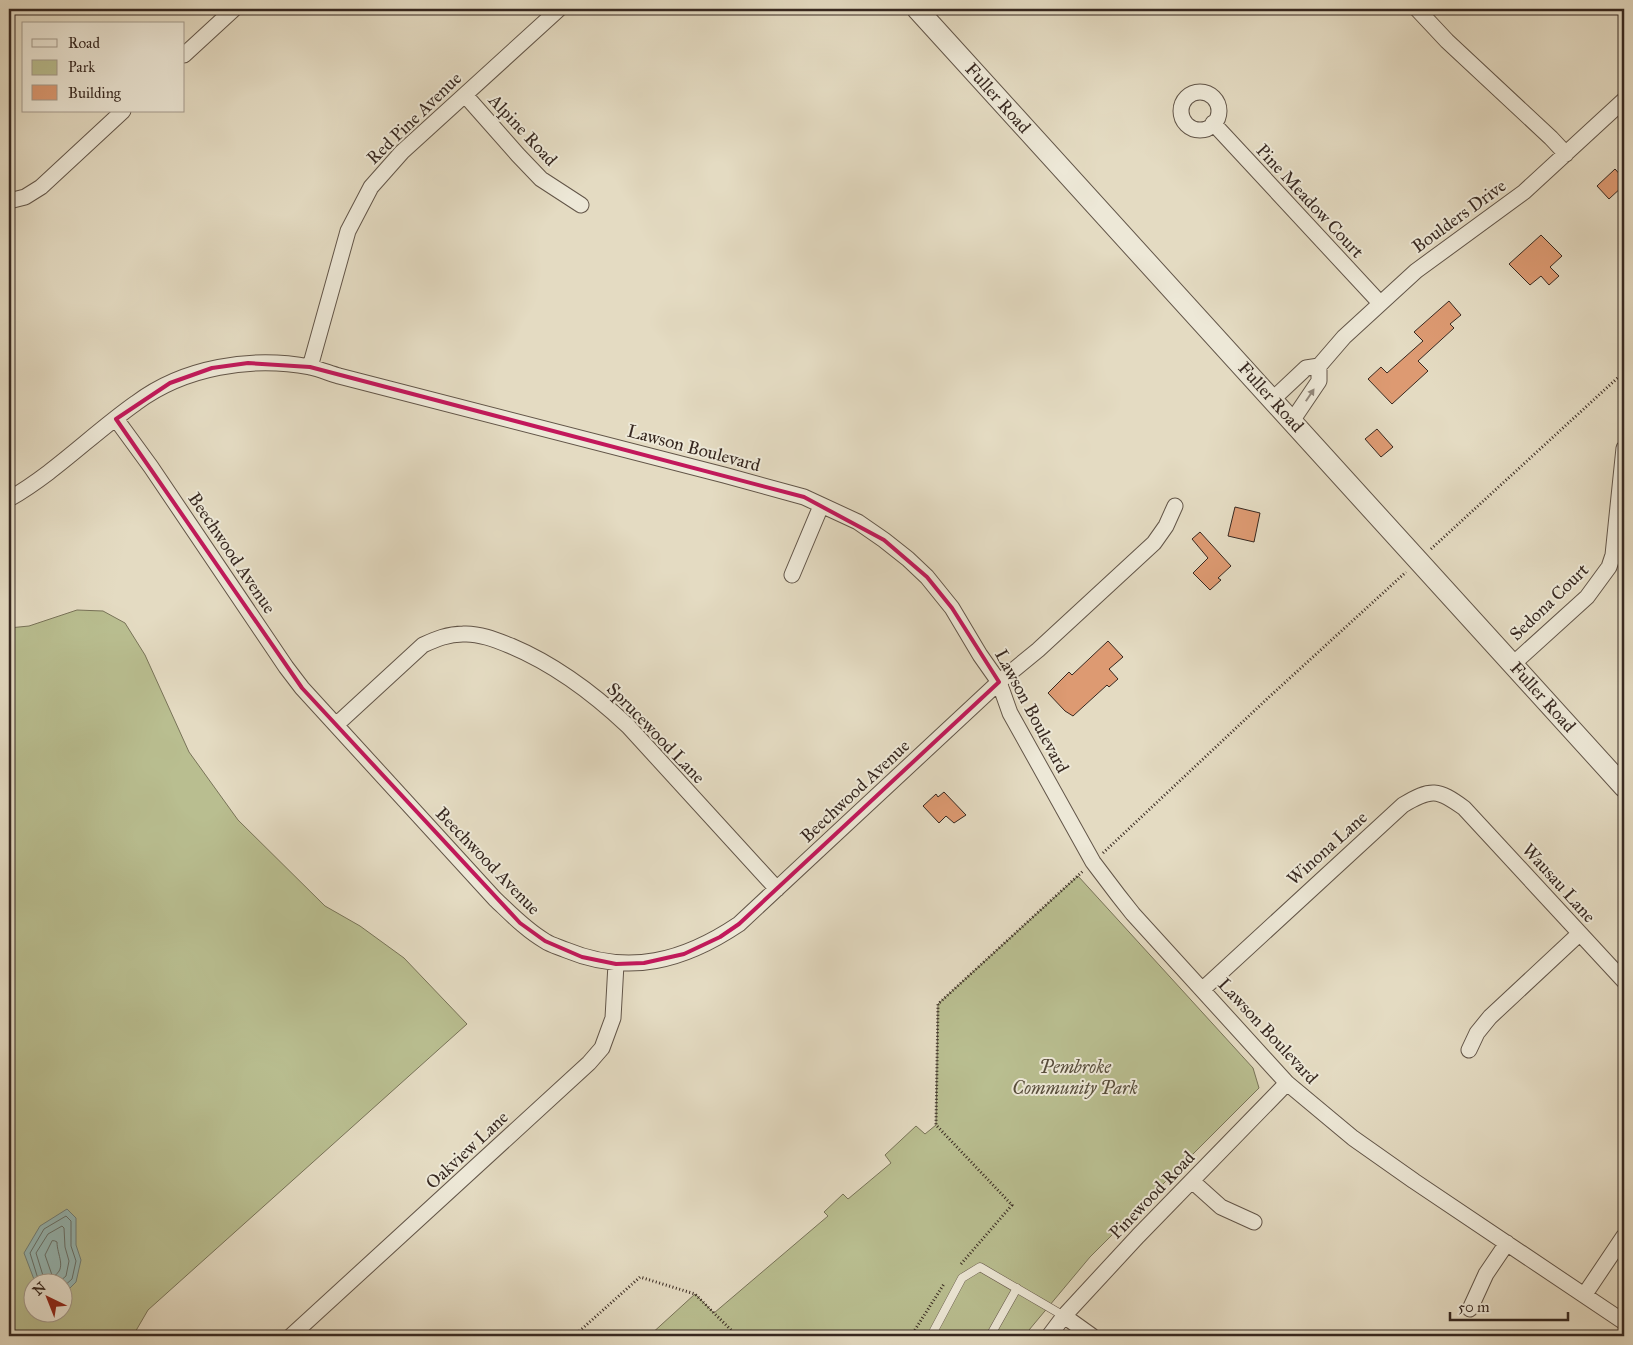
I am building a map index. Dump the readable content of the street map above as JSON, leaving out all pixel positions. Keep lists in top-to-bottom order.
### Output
{
  "streets": {
    "street": [
      "Fuller Road",
      "Red Pine Avenue",
      "Alpine Road",
      "Pine Meadow Court",
      "Boulders Drive",
      "Lawson Boulevard",
      "Beechwood Avenue",
      "Sedona Court",
      "Sprucewood Lane",
      "Winona Lane",
      "Wausau Lane",
      "Oakview Lane",
      "Pinewood Road"
    ]
  },
  "crossings": [
    ["Fuller Road", "Boulders Drive"],
    ["Fuller Road", "Sedona Court"],
    ["Red Pine Avenue", "Alpine Road"],
    ["Red Pine Avenue", "Lawson Boulevard"],
    ["Pine Meadow Court", "Boulders Drive"],
    ["Lawson Boulevard", "Beechwood Avenue"],
    ["Lawson Boulevard", "Winona Lane"],
    ["Lawson Boulevard", "Pinewood Road"],
    ["Beechwood Avenue", "Sprucewood Lane"],
    ["Beechwood Avenue", "Oakview Lane"],
    ["Winona Lane", "Wausau Lane"]
  ],
  "parks": ["Pembroke Community Park"],
  "legend": ["Road", "Park", "Building"],
  "scale_bar": "50 m",
  "north": "top left"
}
